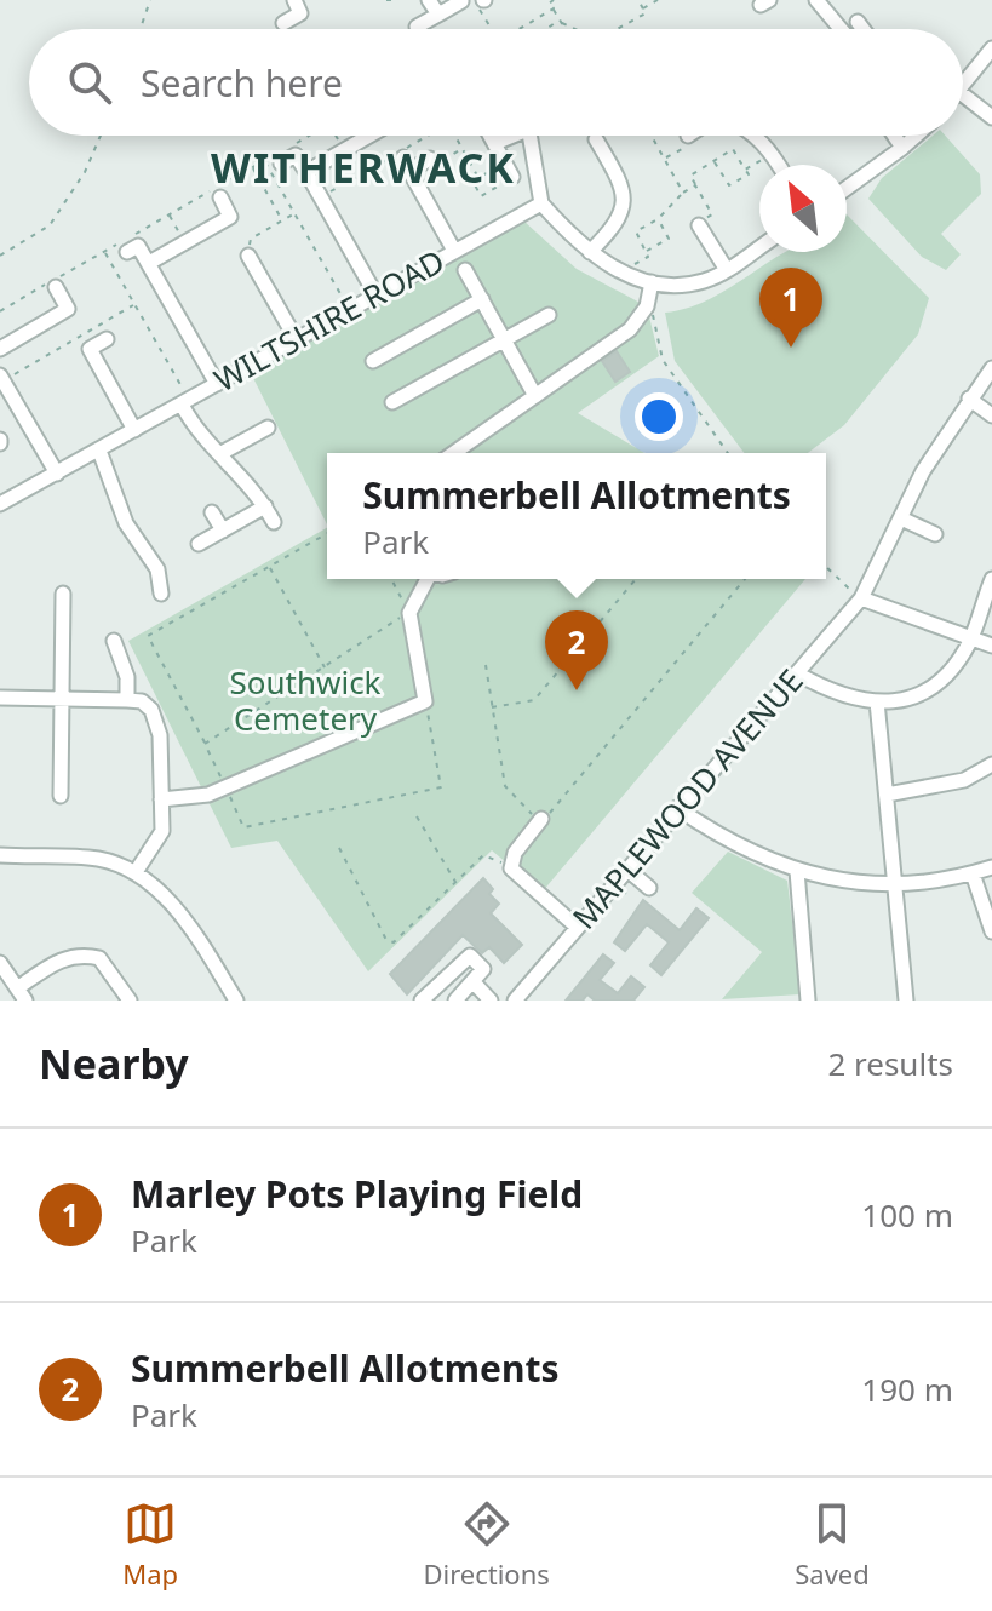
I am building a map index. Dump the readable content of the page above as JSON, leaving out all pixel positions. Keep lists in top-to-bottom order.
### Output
{
  "streets": {
    "street": ["WILTSHIRE ROAD", "MAPLEWOOD AVENUE"]
  },
  "districts": ["WITHERWACK"],
  "parks": ["Southwick Cemetery"],
  "north": "top left",
  "page": {
    "search": "Search here",
    "pins": ["1", "2"],
    "popup": ["Summerbell Allotments", "Park"],
    "heading": ["Nearby", "2 results"],
    "list": [
      {
        "mark": "1",
        "name": "Marley Pots Playing Field",
        "note": "Park",
        "value": "100 m"
      },
      {
        "mark": "2",
        "name": "Summerbell Allotments",
        "note": "Park",
        "value": "190 m"
      }
    ],
    "nav": ["Map", "Directions", "Saved"]
  }
}
